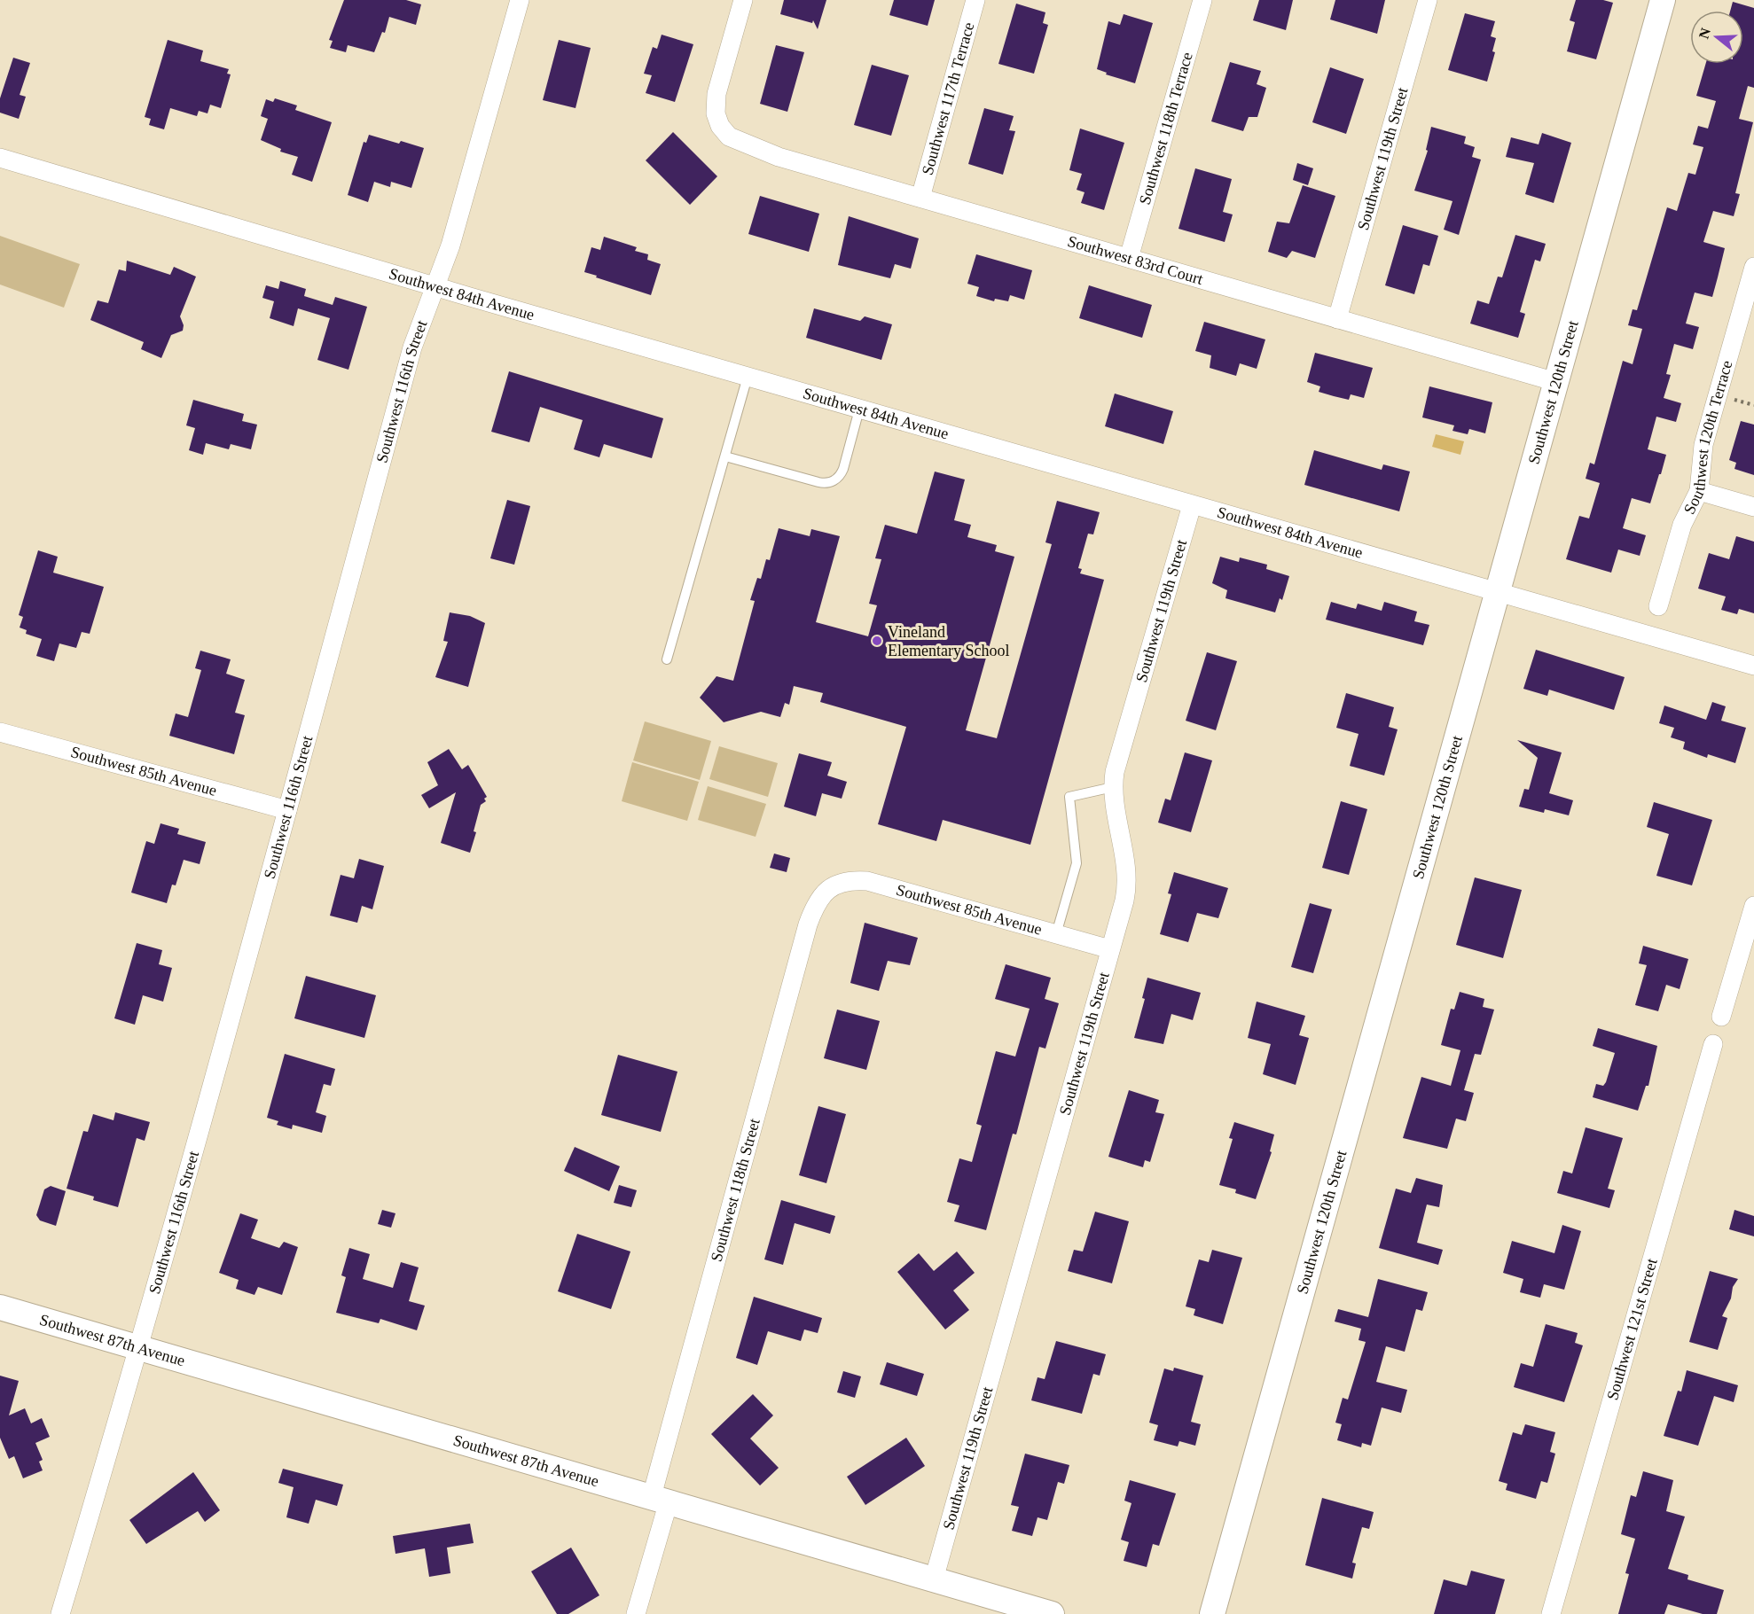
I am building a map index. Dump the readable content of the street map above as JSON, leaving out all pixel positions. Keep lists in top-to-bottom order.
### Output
{
  "streets": {
    "street": [
      "Southwest 117th Terrace",
      "Southwest 118th Terrace",
      "Southwest 119th Street",
      "Southwest 83rd Court",
      "Southwest 84th Avenue",
      "Southwest 116th Street",
      "Southwest 120th Street",
      "Southwest 120th Terrace",
      "Southwest 85th Avenue",
      "Southwest 118th Street",
      "Southwest 121st Street",
      "Southwest 87th Avenue"
    ]
  },
  "crossings": [
    ["Southwest 117th Terrace", "Southwest 83rd Court"],
    ["Southwest 118th Terrace", "Southwest 83rd Court"],
    ["Southwest 119th Street", "Southwest 83rd Court"],
    ["Southwest 119th Street", "Southwest 84th Avenue"],
    ["Southwest 119th Street", "Southwest 85th Avenue"],
    ["Southwest 119th Street", "Southwest 87th Avenue"],
    ["Southwest 83rd Court", "Southwest 120th Street"],
    ["Southwest 84th Avenue", "Southwest 116th Street"],
    ["Southwest 84th Avenue", "Southwest 120th Street"],
    ["Southwest 116th Street", "Southwest 85th Avenue"],
    ["Southwest 116th Street", "Southwest 87th Avenue"],
    ["Southwest 85th Avenue", "Southwest 118th Street"],
    ["Southwest 118th Street", "Southwest 87th Avenue"]
  ],
  "places": ["Vineland Elementary School"],
  "north": "left"
}
